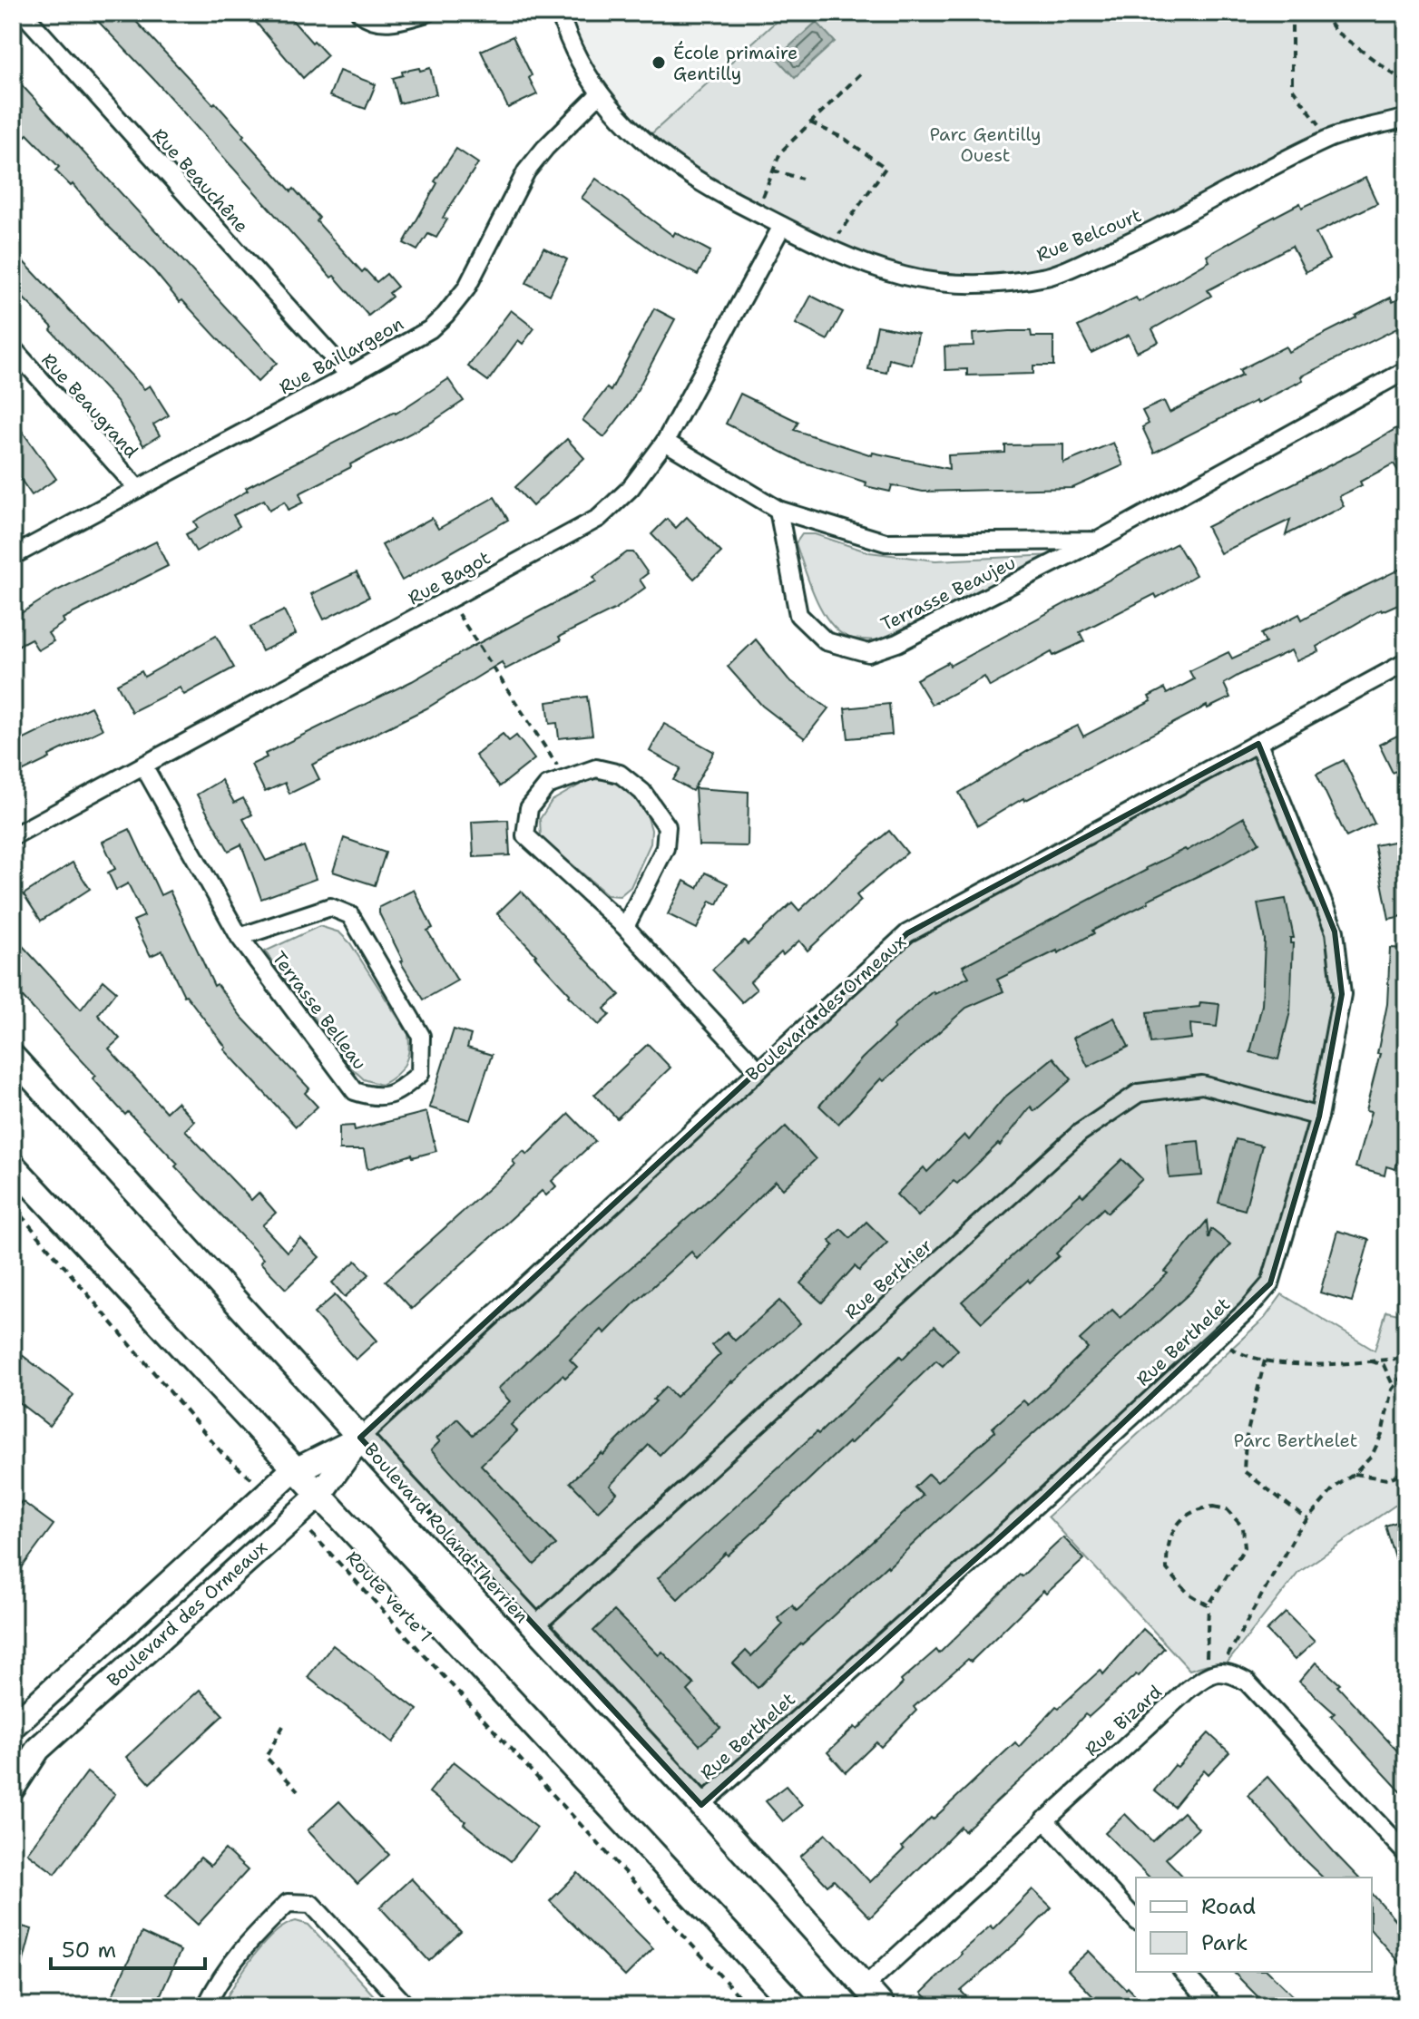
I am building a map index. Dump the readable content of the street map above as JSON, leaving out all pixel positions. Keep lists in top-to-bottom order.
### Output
{
  "streets": {
    "main road": ["Boulevard des Ormeaux", "Boulevard Roland-Therrien"],
    "street": [
      "Rue Beauchêne",
      "Rue Belcourt",
      "Rue Baillargeon",
      "Rue Beaugrand",
      "Rue Bagot",
      "Terrasse Beaujeu",
      "Terrasse Belleau",
      "Rue Berthier",
      "Rue Berthelet",
      "Rue Bizard"
    ],
    "path": ["Route verte 1"]
  },
  "crossings": [
    ["Rue Beauchêne", "Rue Baillargeon"],
    ["Rue Belcourt", "Rue Baillargeon"],
    ["Rue Belcourt", "Rue Bagot"],
    ["Rue Baillargeon", "Rue Beaugrand"],
    ["Rue Bagot", "Terrasse Beaujeu"],
    ["Rue Bagot", "Terrasse Belleau"],
    ["Boulevard des Ormeaux", "Rue Berthelet"],
    ["Boulevard des Ormeaux", "Boulevard Roland-Therrien"],
    ["Boulevard des Ormeaux", "Route verte 1"],
    ["Rue Berthier", "Rue Berthelet"],
    ["Rue Berthier", "Boulevard Roland-Therrien"],
    ["Rue Berthelet", "Boulevard Roland-Therrien"],
    ["Boulevard Roland-Therrien", "Rue Bizard"]
  ],
  "parks": ["Parc Gentilly Ouest", "Parc Berthelet"],
  "places": ["École primaire Gentilly"],
  "legend": ["Road", "Park"],
  "scale_bar": "50 m"
}
